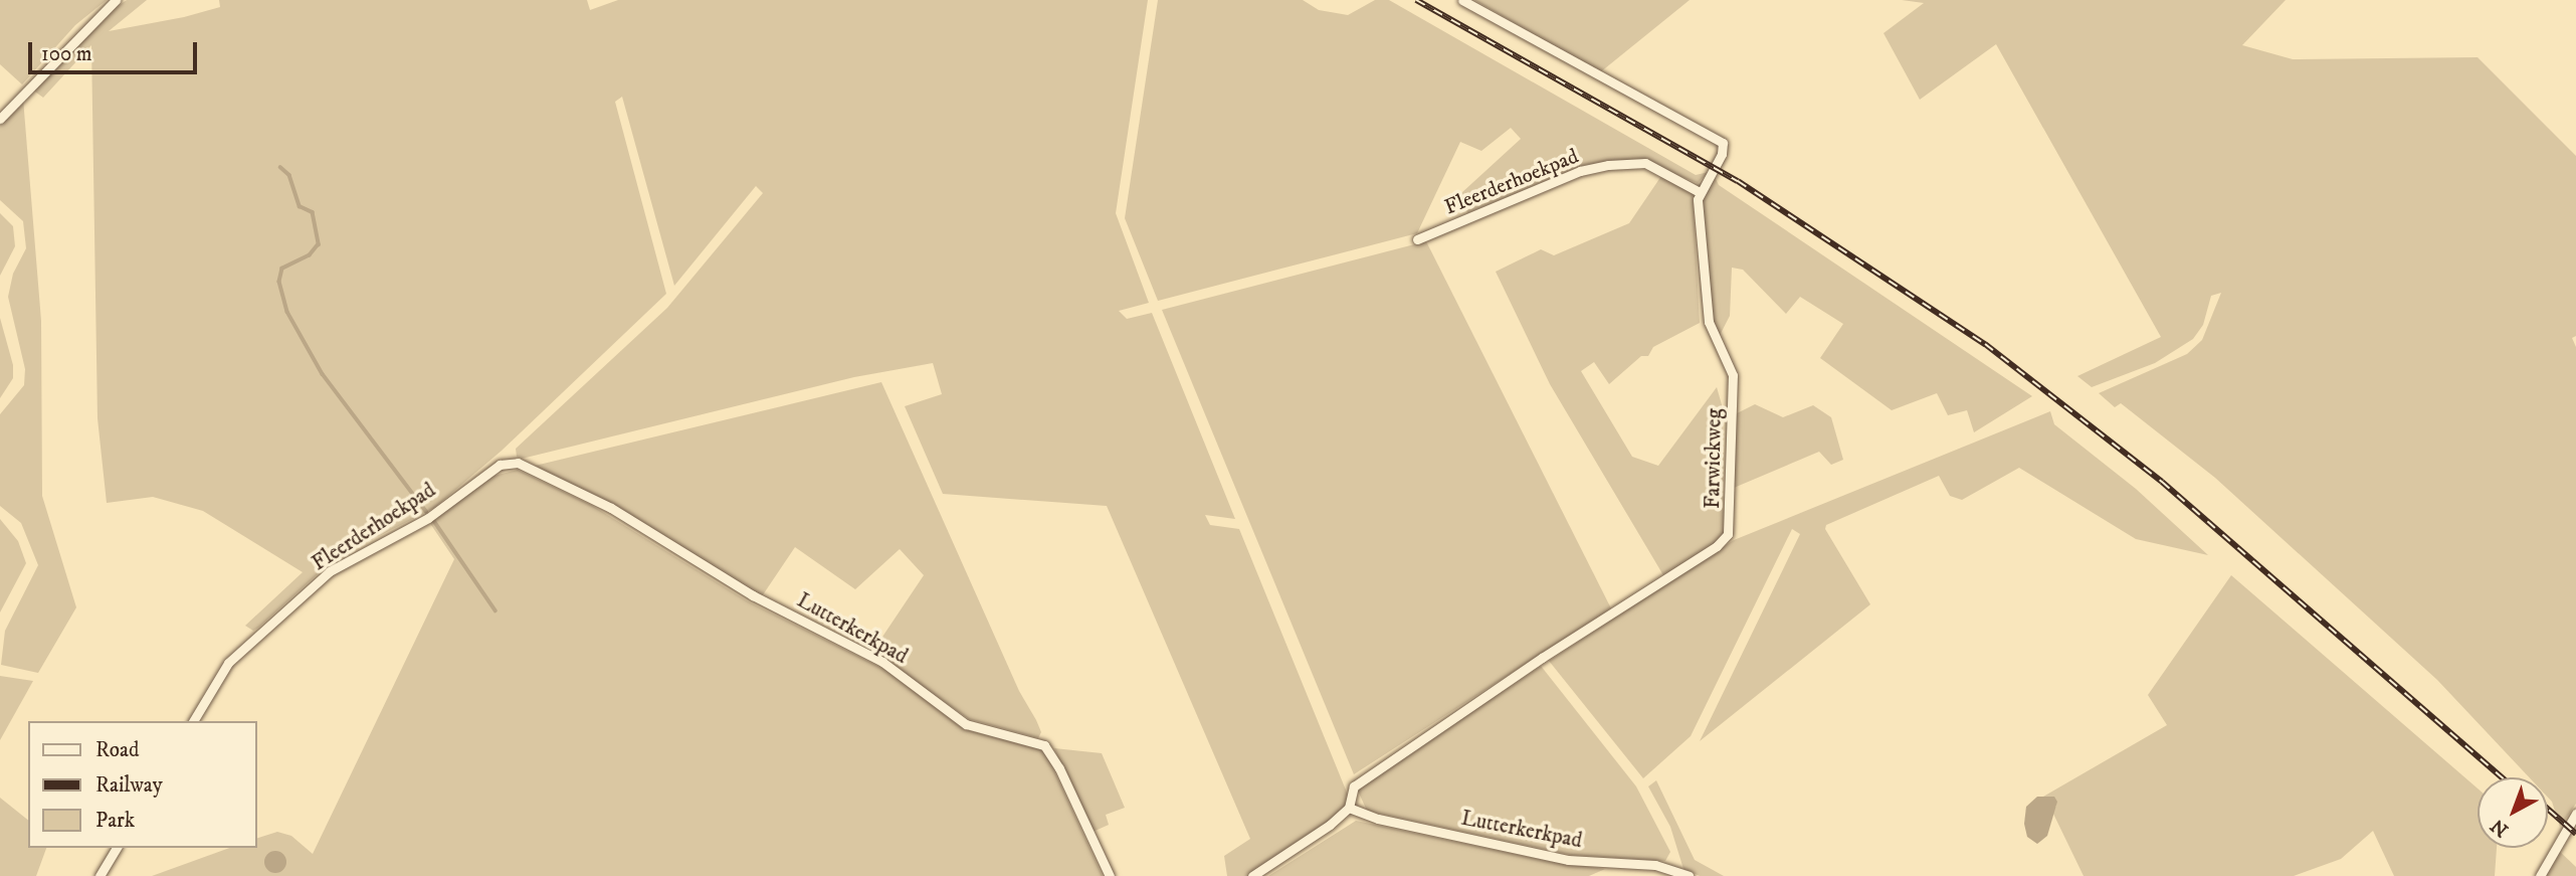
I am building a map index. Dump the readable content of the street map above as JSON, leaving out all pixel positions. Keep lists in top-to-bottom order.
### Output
{
  "streets": {
    "street": ["Fleerderhoekpad", "Farwickweg", "Lutterkerkpad"]
  },
  "crossings": [
    ["Fleerderhoekpad", "Farwickweg"],
    ["Fleerderhoekpad", "Lutterkerkpad"],
    ["Farwickweg", "Lutterkerkpad"]
  ],
  "legend": ["Road", "Railway", "Park"],
  "scale_bar": "100 m",
  "north": "bottom left"
}
